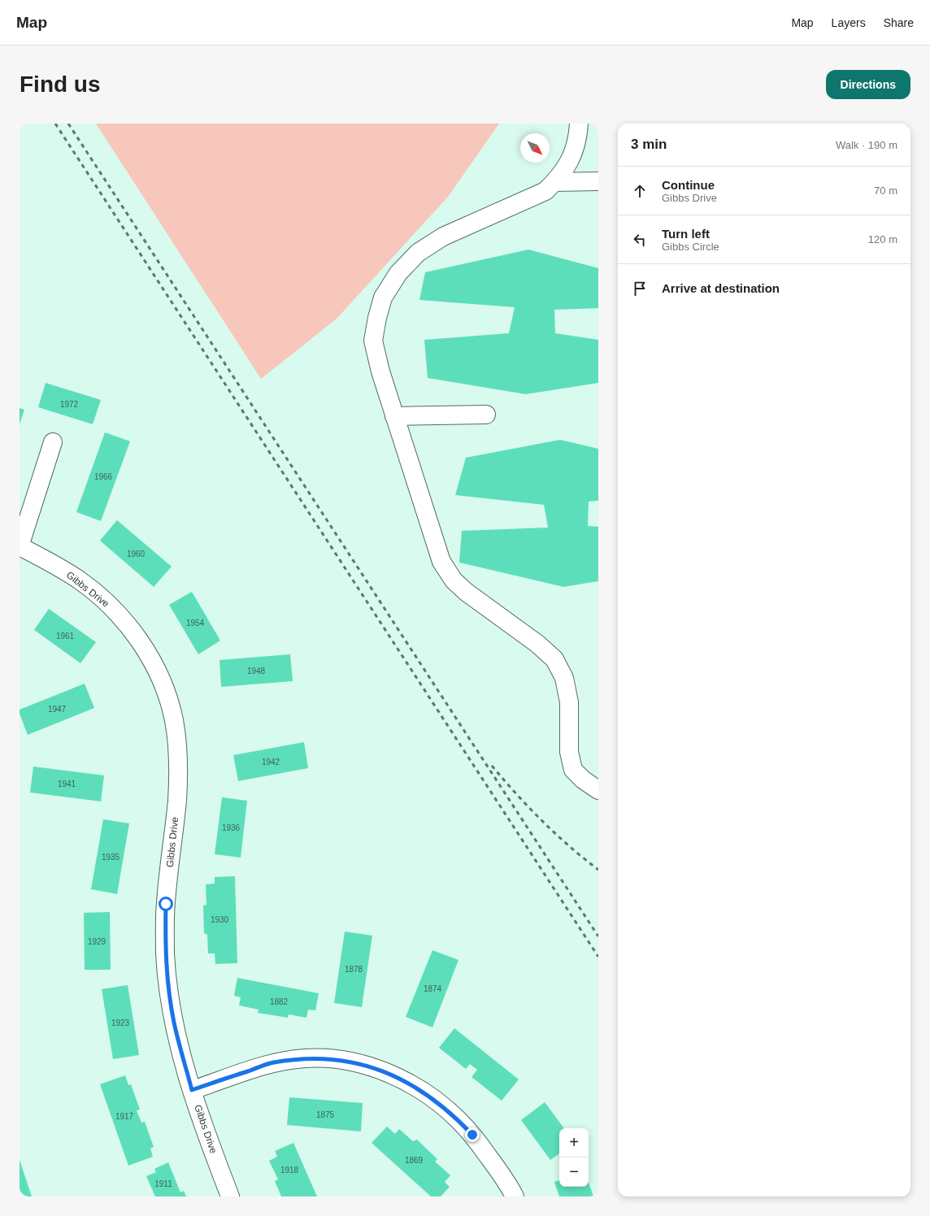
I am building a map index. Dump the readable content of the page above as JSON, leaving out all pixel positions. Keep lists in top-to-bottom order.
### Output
{
  "streets": {
    "street": ["Gibbs Drive"]
  },
  "house_numbers": [
    "1972",
    "1966",
    "1960",
    "1954",
    "1961",
    "1948",
    "1947",
    "1942",
    "1941",
    "1936",
    "1935",
    "1930",
    "1929",
    "1878",
    "1874",
    "1882",
    "1923",
    "1875",
    "1917",
    "1869",
    "1918",
    "1911"
  ],
  "north": "bottom right",
  "page": {
    "header": "Map",
    "nav": ["Map", "Layers", "Share"],
    "buttons": "Directions",
    "title": "Find us",
    "heading": ["3 min", "Walk · 190 m"],
    "list": [
      ["Continue", "Gibbs Drive", "70 m"],
      ["Turn left", "Gibbs Circle", "120 m"],
      "Arrive at destination"
    ],
    "map_buttons": ["+", "−"]
  }
}
